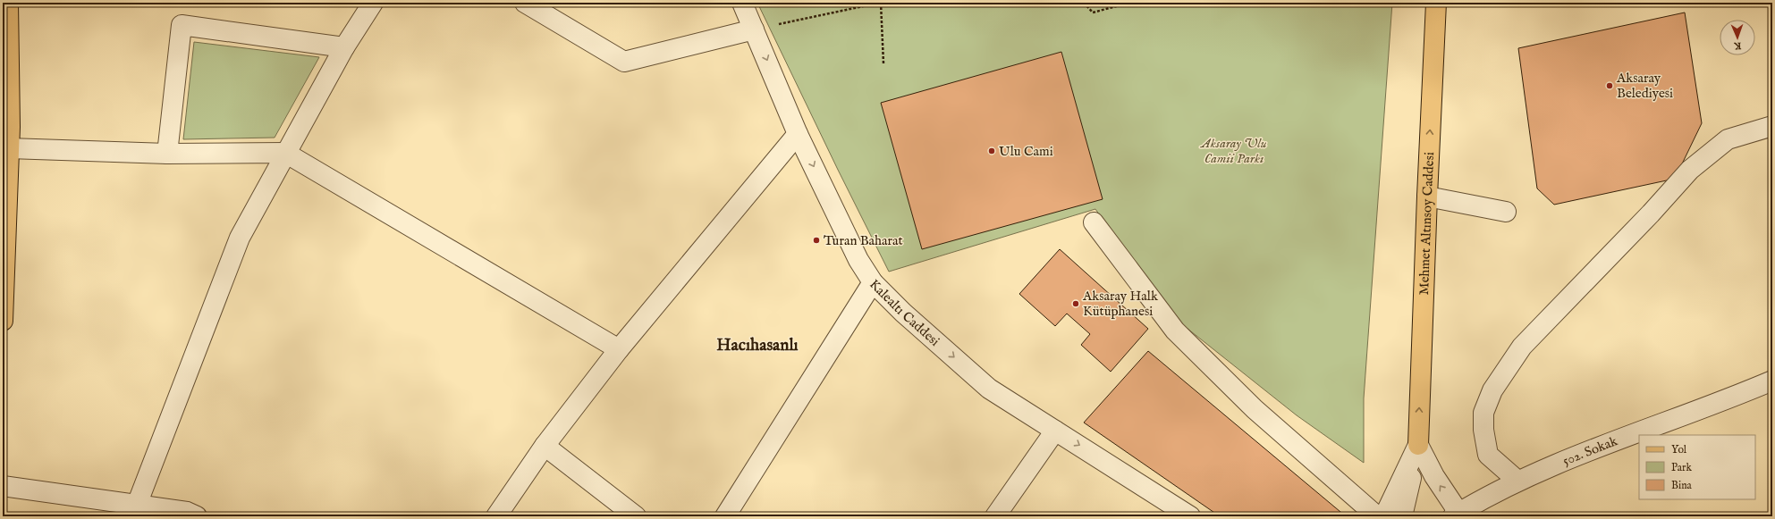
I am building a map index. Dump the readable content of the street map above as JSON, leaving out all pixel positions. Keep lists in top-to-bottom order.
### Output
{
  "streets": {
    "main road": ["Mehmet Altınsoy Caddesi"],
    "street": ["Kalealtı Caddesi", "502. Sokak"]
  },
  "one_way": ["Mehmet Altınsoy Caddesi", "Kalealtı Caddesi"],
  "districts": ["Hacıhasanlı"],
  "parks": ["Aksaray Ulu Camii Parkı"],
  "places": [
    "Aksaray Belediyesi",
    "Ulu Cami",
    "Turan Baharat",
    "Aksaray Halk Kütüphanesi"
  ],
  "legend": ["Yol", "Park", "Bina"],
  "north": "bottom"
}
